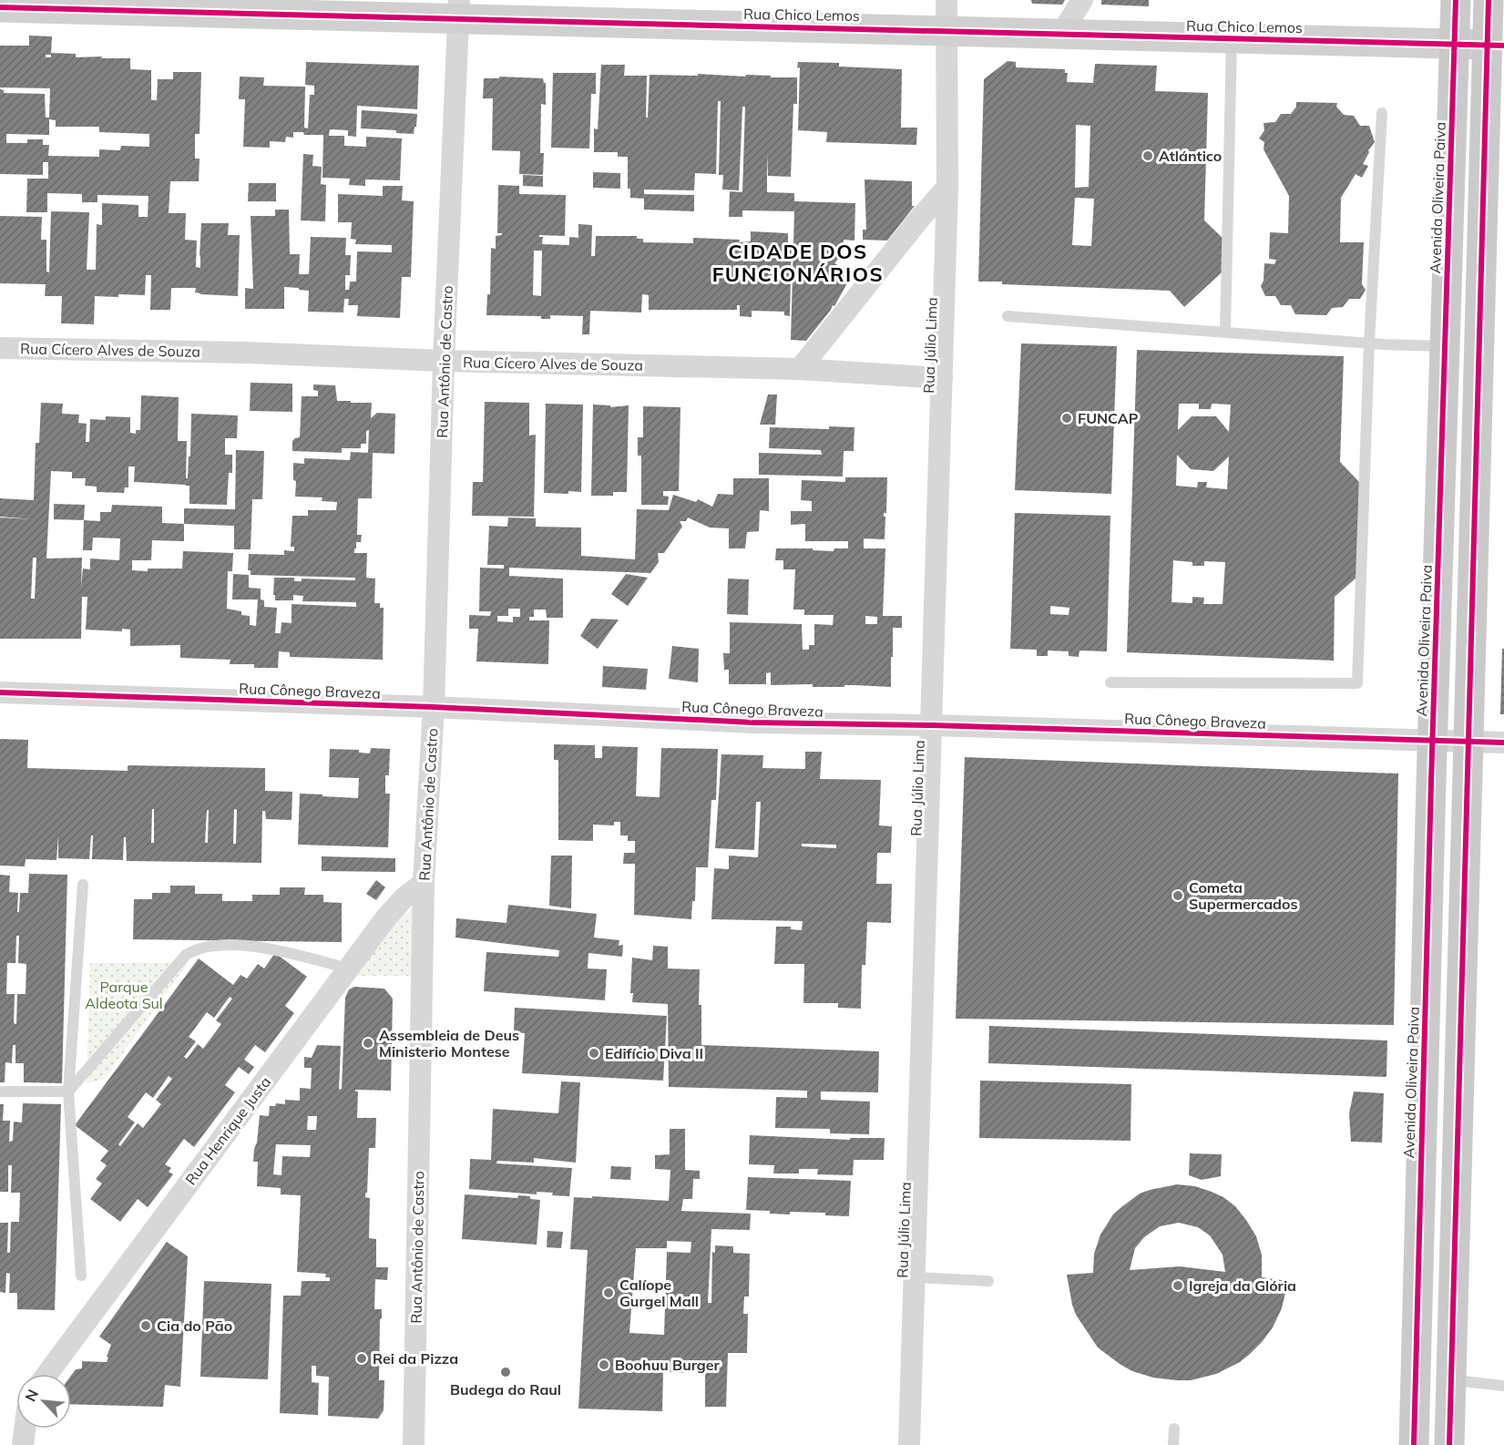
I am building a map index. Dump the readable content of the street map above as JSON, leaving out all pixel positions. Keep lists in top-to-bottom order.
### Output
{
  "streets": {
    "main road": ["Avenida Oliveira Paiva"],
    "street": [
      "Rua Chico Lemos",
      "Rua Júlio Lima",
      "Rua Cícero Alves de Souza",
      "Rua Antônio de Castro",
      "Rua Cônego Braveza",
      "Rua Henrique Justa"
    ]
  },
  "crossings": [
    ["Rua Chico Lemos", "Avenida Oliveira Paiva"],
    ["Rua Chico Lemos", "Rua Júlio Lima"],
    ["Rua Chico Lemos", "Rua Antônio de Castro"],
    ["Avenida Oliveira Paiva", "Rua Cônego Braveza"],
    ["Rua Júlio Lima", "Rua Cícero Alves de Souza"],
    ["Rua Júlio Lima", "Rua Cônego Braveza"],
    ["Rua Cícero Alves de Souza", "Rua Antônio de Castro"],
    ["Rua Antônio de Castro", "Rua Cônego Braveza"],
    ["Rua Antônio de Castro", "Rua Henrique Justa"]
  ],
  "districts": ["CIDADE DOS FUNCIONÁRIOS"],
  "parks": ["Parque Aldeota Sul"],
  "places": [
    "Atlántico",
    "FUNCAP",
    "Cometa Supermercados",
    "Assembleia de Deus Ministerio Montese",
    "Edifício Diva II",
    "Igreja da Glória",
    "Calíope Gurgel Mall",
    "Cia do Pão",
    "Rei da Pizza",
    "Boohuu Burger",
    "Budega do Raul"
  ],
  "north": "top left"
}
